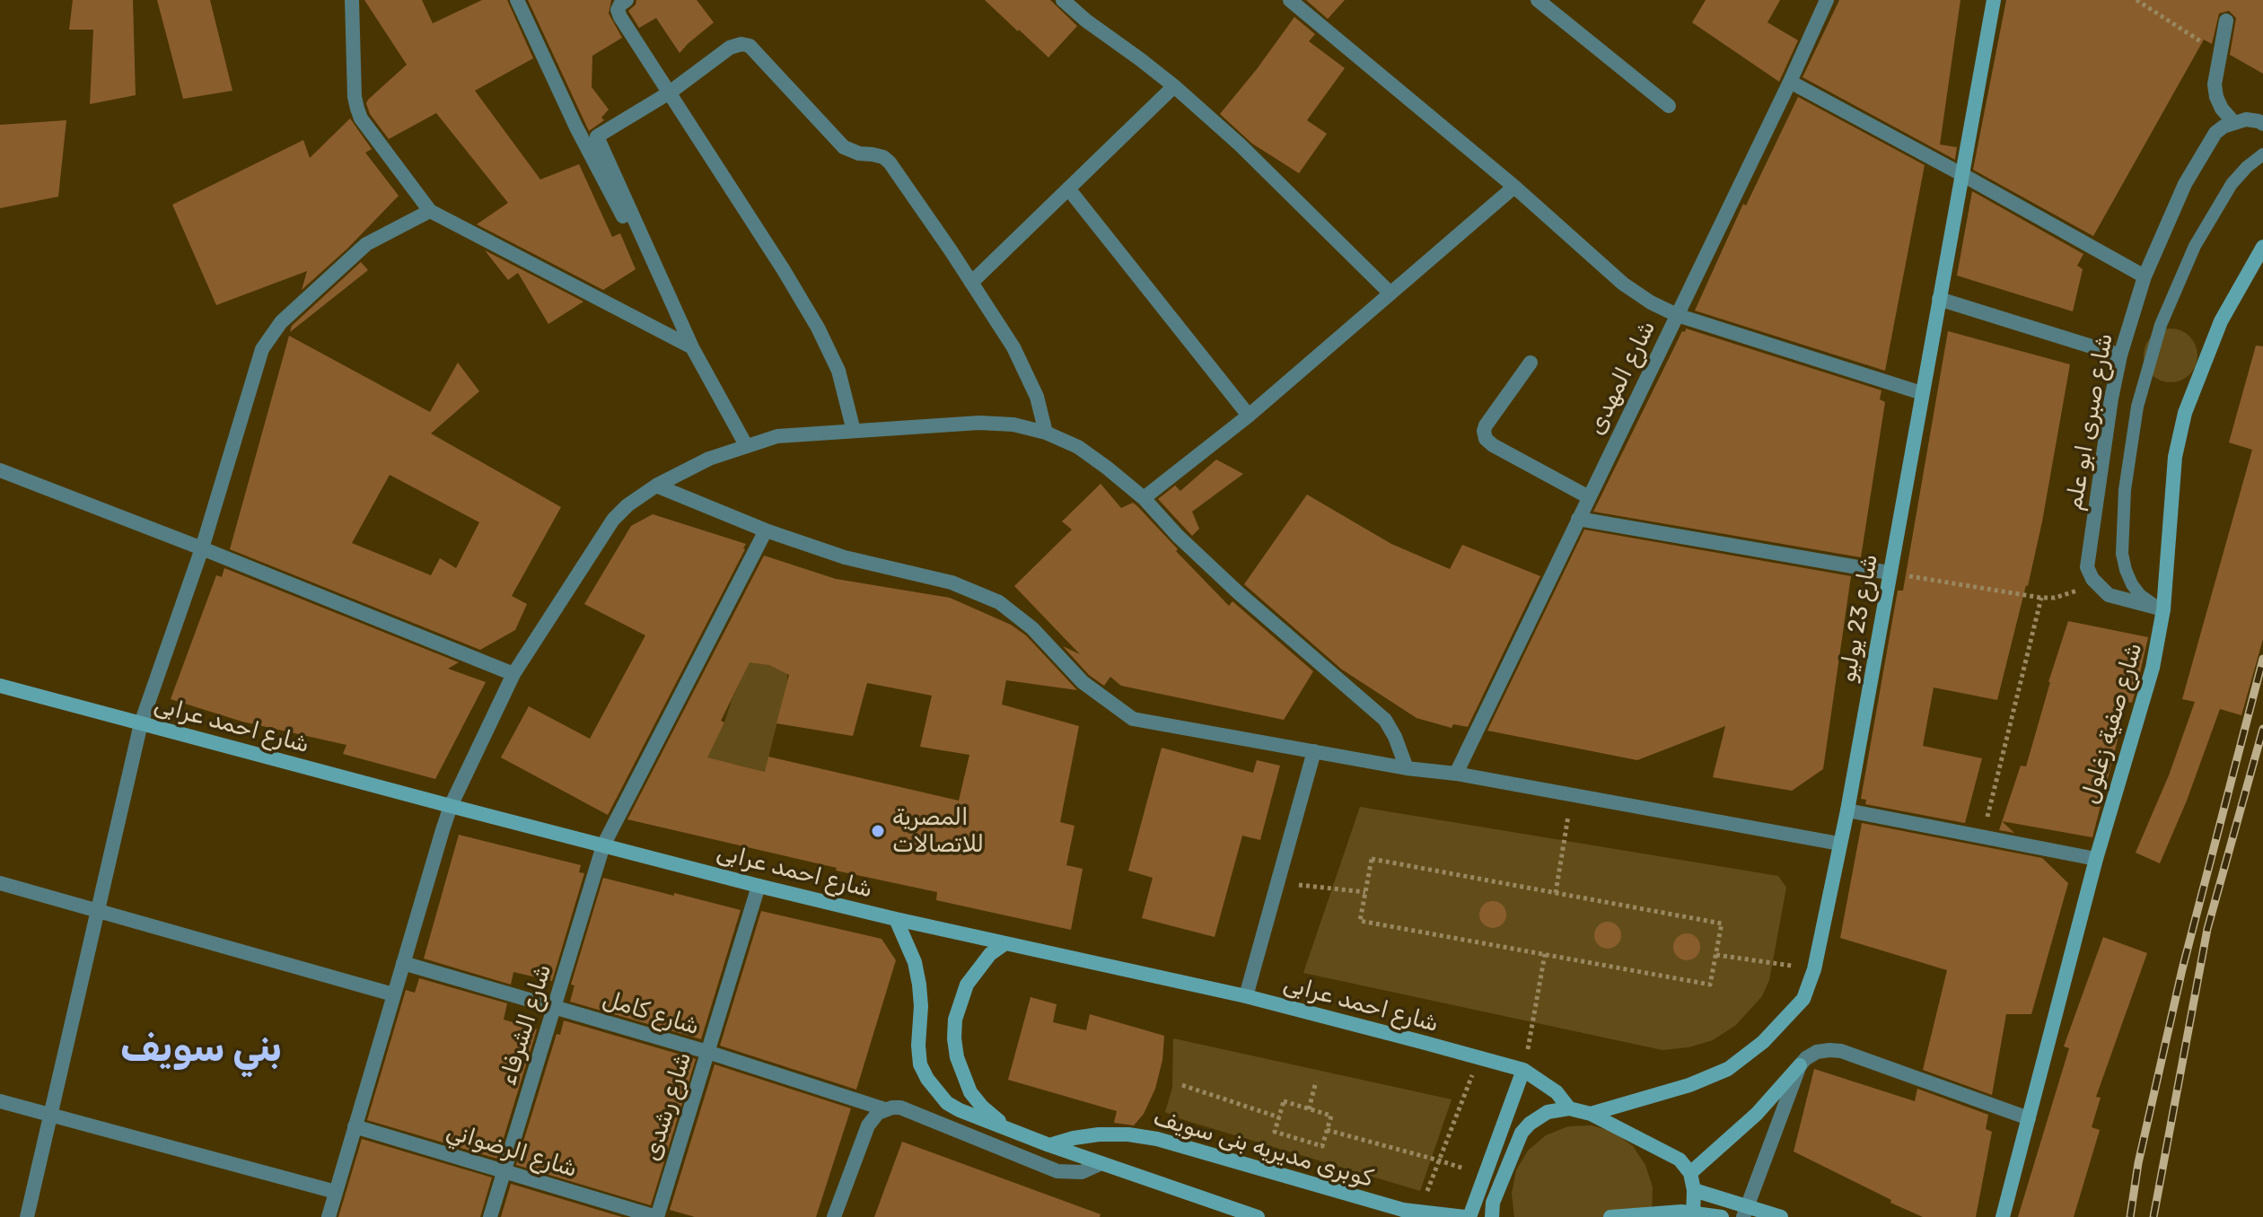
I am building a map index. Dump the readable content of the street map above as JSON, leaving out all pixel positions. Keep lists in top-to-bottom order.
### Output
{
  "streets": {
    "main road": [
      "شارع 23 يوليو",
      "شارع صفية زغلول",
      "شارع احمد عرابى",
      "كوبرى مديريه بنى سويف"
    ],
    "street": [
      "شارع المهدى",
      "شارع صبرى ابو علم",
      "شارع كامل",
      "شارع الشرفاء",
      "شارع رشدى",
      "شارع الرضواني"
    ]
  },
  "crossings": [
    ["شارع احمد عرابى", "شارع الشرفاء"],
    ["شارع احمد عرابى", "شارع رشدى"],
    ["شارع كامل", "شارع الشرفاء"],
    ["شارع كامل", "شارع رشدى"],
    ["شارع الشرفاء", "شارع الرضواني"],
    ["شارع رشدى", "شارع الرضواني"]
  ],
  "districts": ["بني سويف"],
  "places": ["المصرية للاتصالات"]
}
